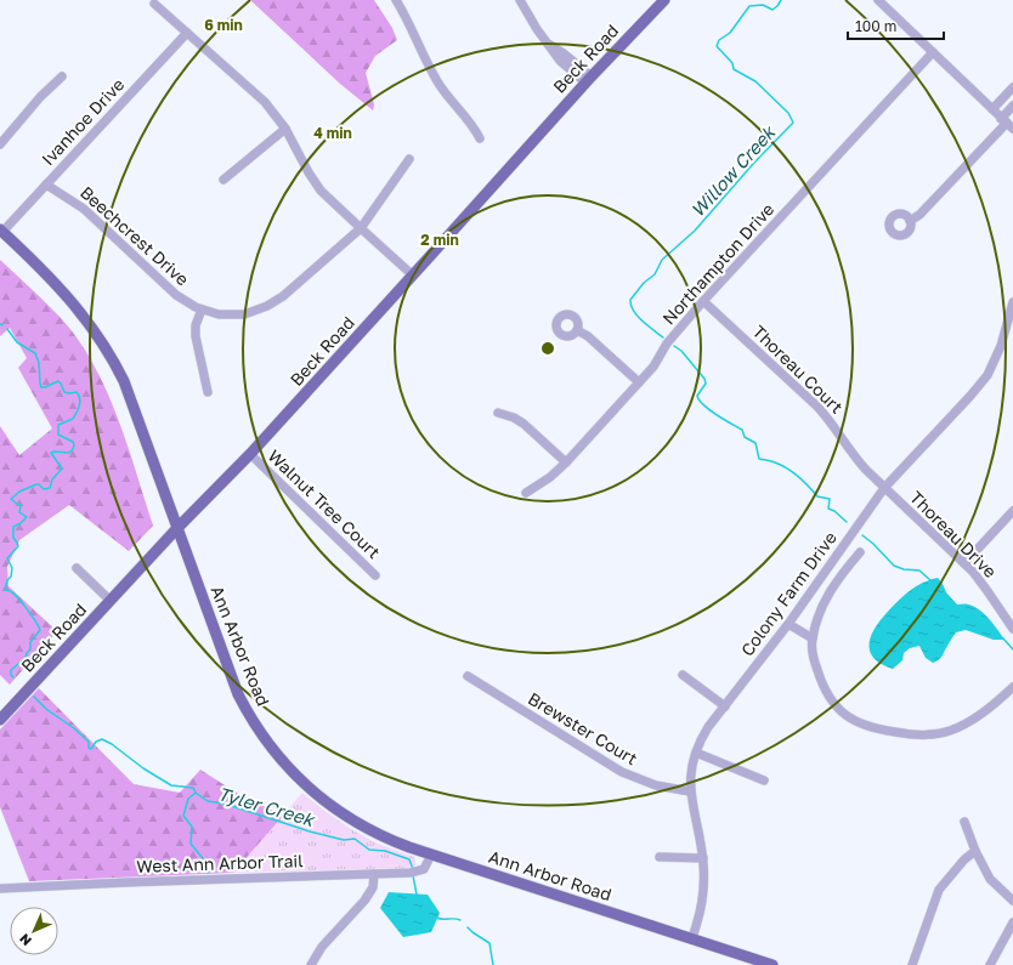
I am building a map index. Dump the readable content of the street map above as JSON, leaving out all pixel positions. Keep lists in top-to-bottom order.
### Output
{
  "streets": {
    "main road": ["Beck Road", "Ann Arbor Road"],
    "street": [
      "Ivanhoe Drive",
      "Beechcrest Drive",
      "Northampton Drive",
      "Thoreau Court",
      "Walnut Tree Court",
      "Thoreau Drive",
      "Colony Farm Drive",
      "Brewster Court",
      "West Ann Arbor Trail"
    ]
  },
  "crossings": [
    ["Beck Road", "Walnut Tree Court"],
    ["Beck Road", "Ann Arbor Road"],
    ["Ivanhoe Drive", "Beechcrest Drive"],
    ["Ivanhoe Drive", "Ann Arbor Road"],
    ["Northampton Drive", "Thoreau Court"],
    ["Thoreau Court", "Thoreau Drive"],
    ["Thoreau Court", "Colony Farm Drive"],
    ["Thoreau Drive", "Colony Farm Drive"],
    ["Colony Farm Drive", "Ann Arbor Road"],
    ["Colony Farm Drive", "Brewster Court"],
    ["Ann Arbor Road", "West Ann Arbor Trail"]
  ],
  "water": ["Willow Creek", "Tyler Creek"],
  "scale_bar": "100 m",
  "north": "bottom left",
  "rings": ["6 min", "4 min", "2 min"]
}
